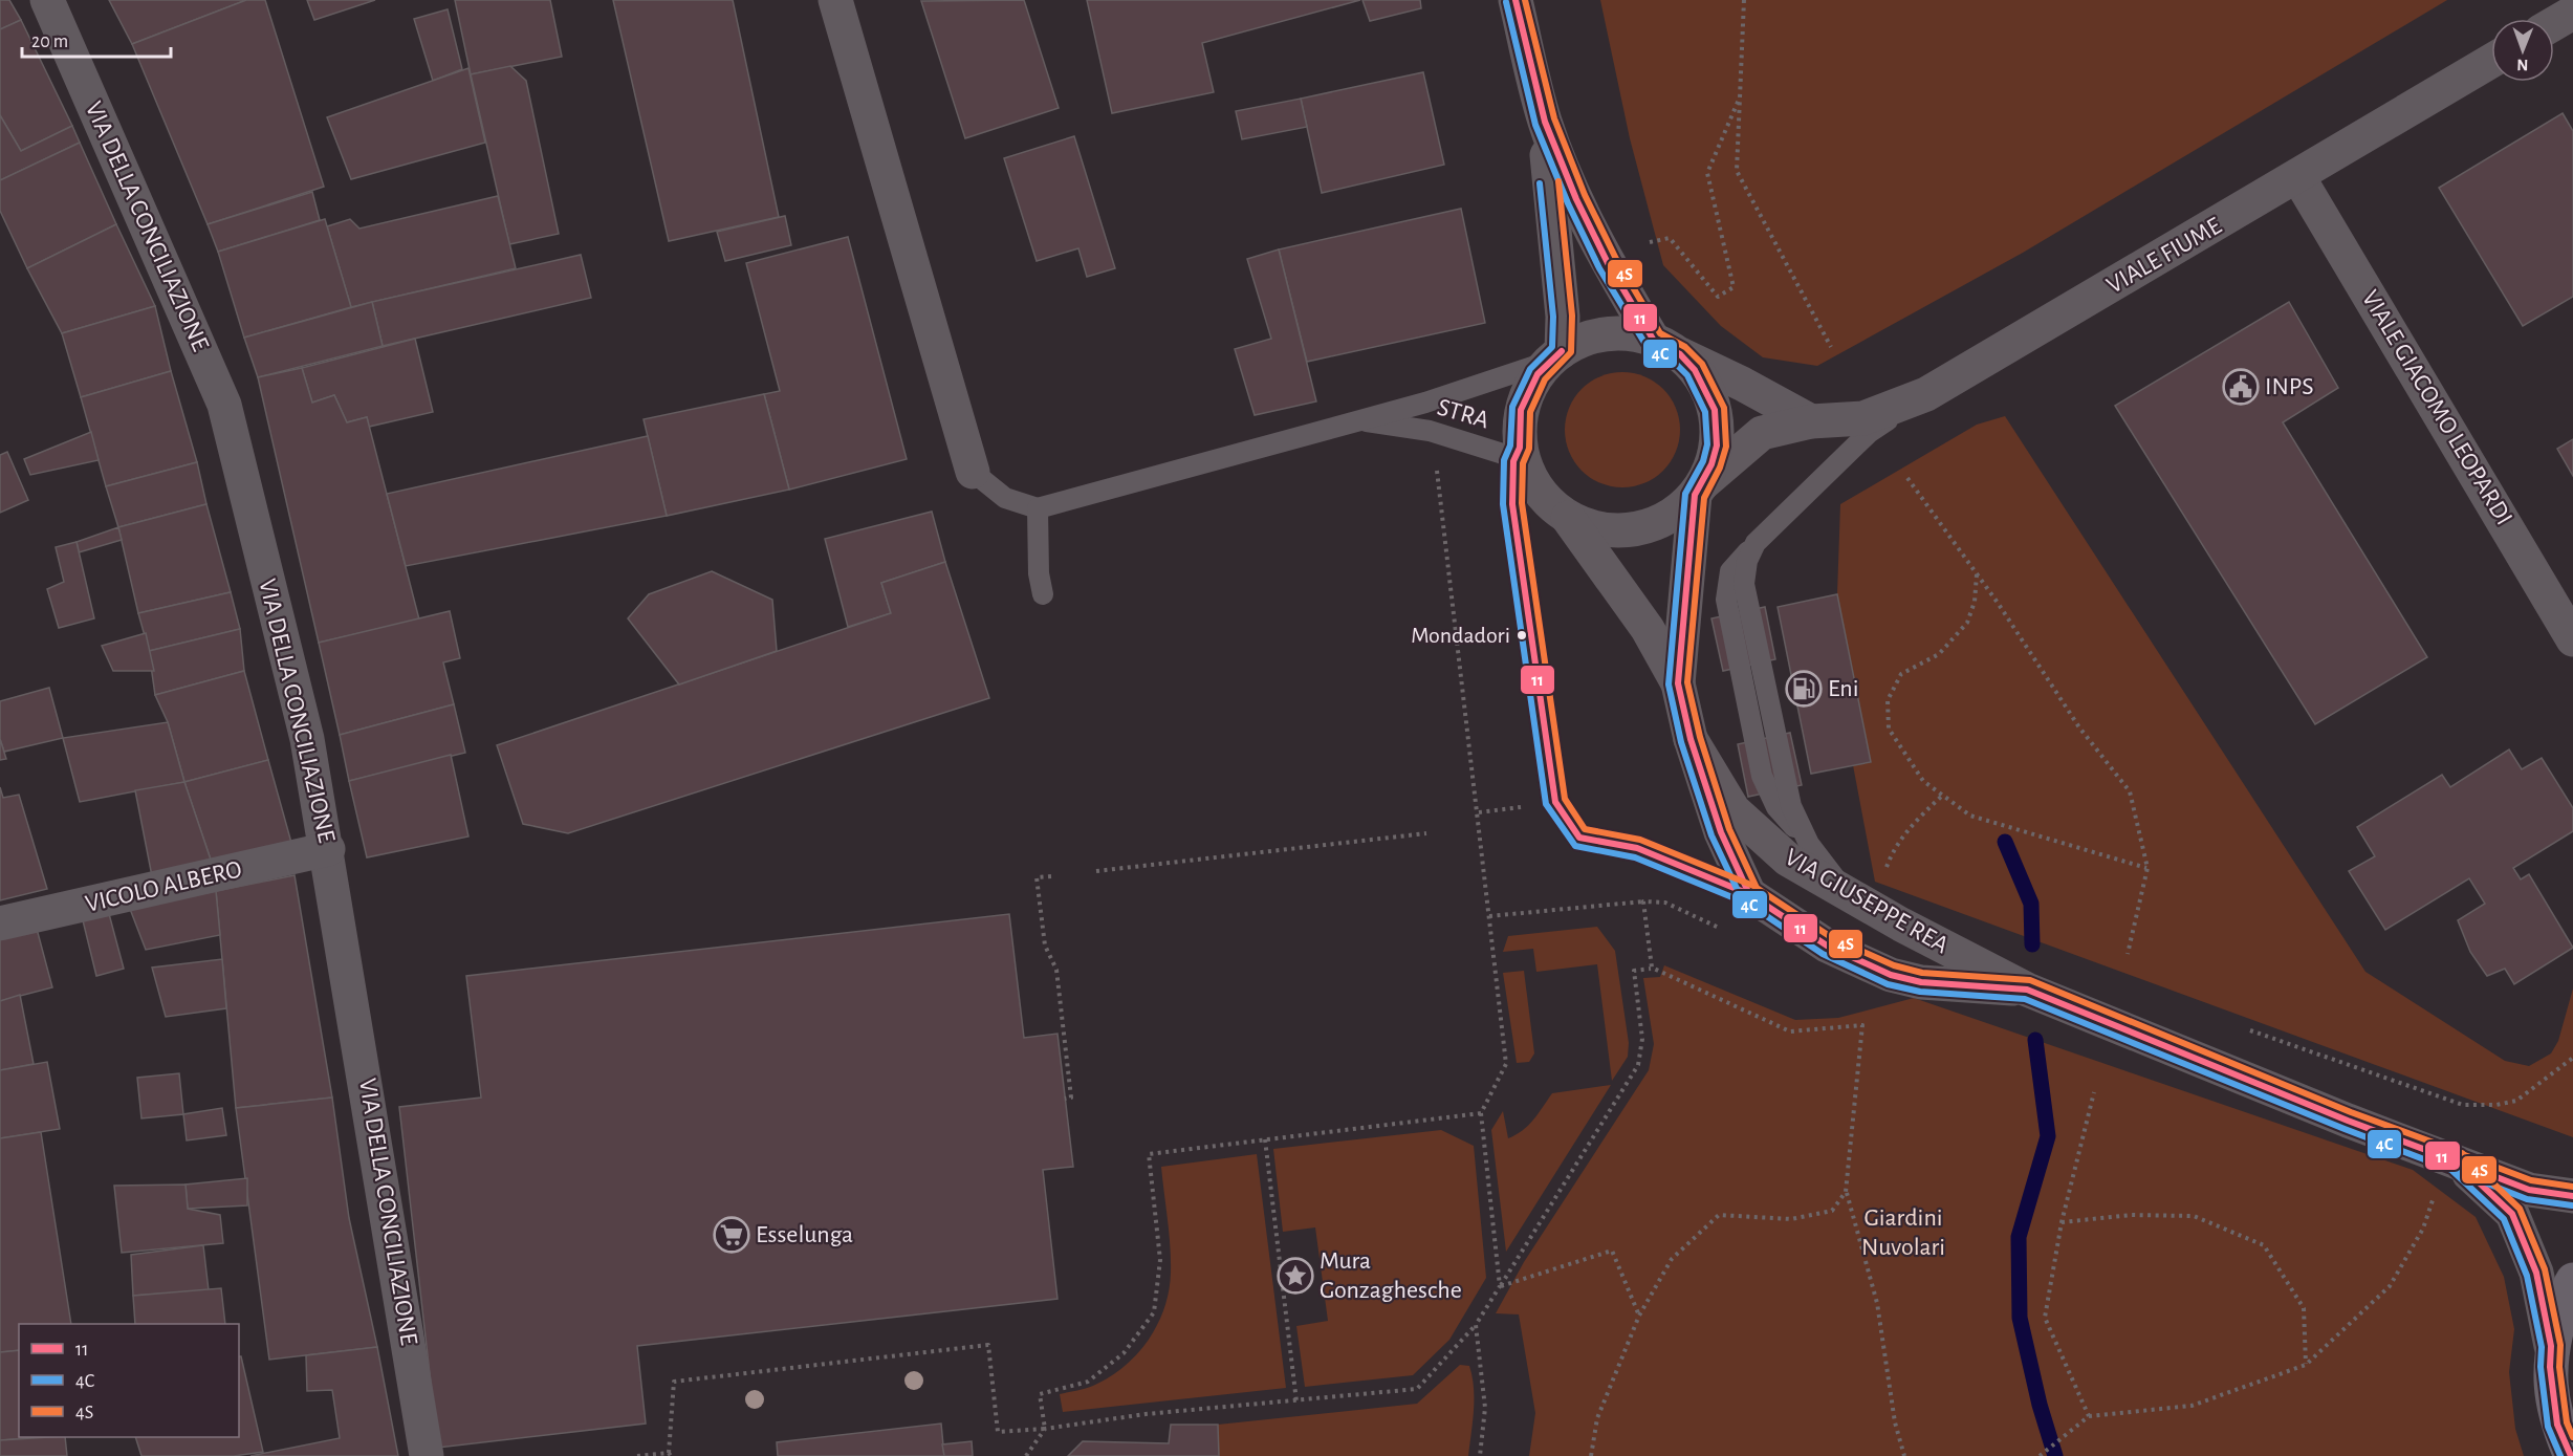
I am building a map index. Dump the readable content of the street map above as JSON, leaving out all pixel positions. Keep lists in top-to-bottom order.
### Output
{
  "streets": {
    "street": [
      "VIA DELLA CONCILIAZIONE",
      "VIALE FIUME",
      "VIALE GIACOMO LEOPARDI",
      "VICOLO ALBERO",
      "VIA GIUSEPPE REA"
    ],
    "lane": ["STRA"]
  },
  "crossings": [
    ["VIA DELLA CONCILIAZIONE", "VICOLO ALBERO"],
    ["VIALE FIUME", "VIALE GIACOMO LEOPARDI"],
    ["VIALE FIUME", "STRA"]
  ],
  "parks": ["Giardini Nuvolari"],
  "places": {
    "public building": ["INPS"],
    "other": ["Mondadori"],
    "fuel station": ["Eni"],
    "supermarket": ["Esselunga"],
    "place": ["Mura Gonzaghesche"]
  },
  "lines": ["transit line 11", "transit line 4S", "transit line 4C"],
  "legend": ["11", "4C", "4S"],
  "scale_bar": "20 m",
  "north": "bottom"
}
